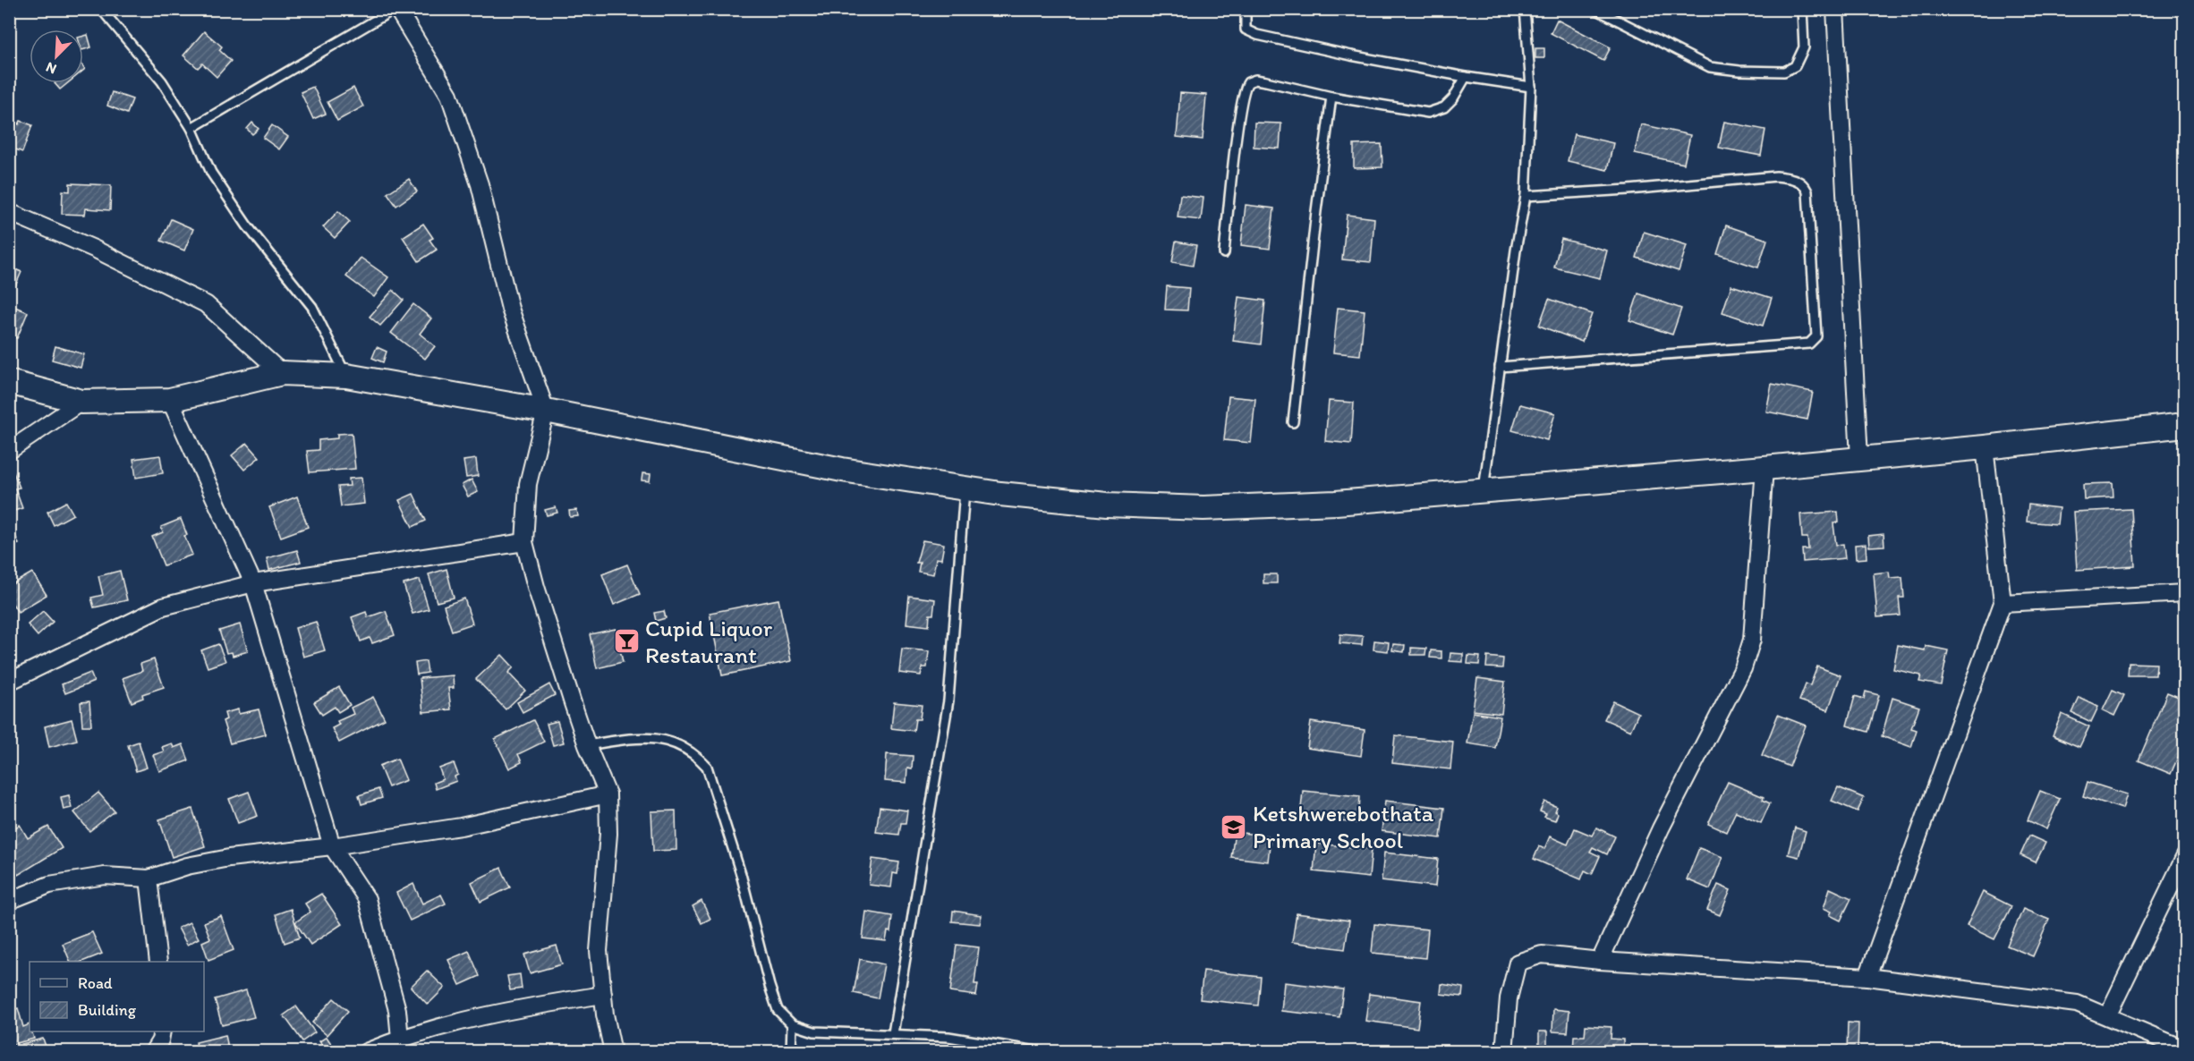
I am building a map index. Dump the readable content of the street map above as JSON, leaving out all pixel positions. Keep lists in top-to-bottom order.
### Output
{
  "places": {
    "bar": ["Cupid Liquor Restaurant"],
    "school or university": ["Ketshwerebothata Primary School"]
  },
  "legend": ["Road", "Building"],
  "north": "bottom left"
}
